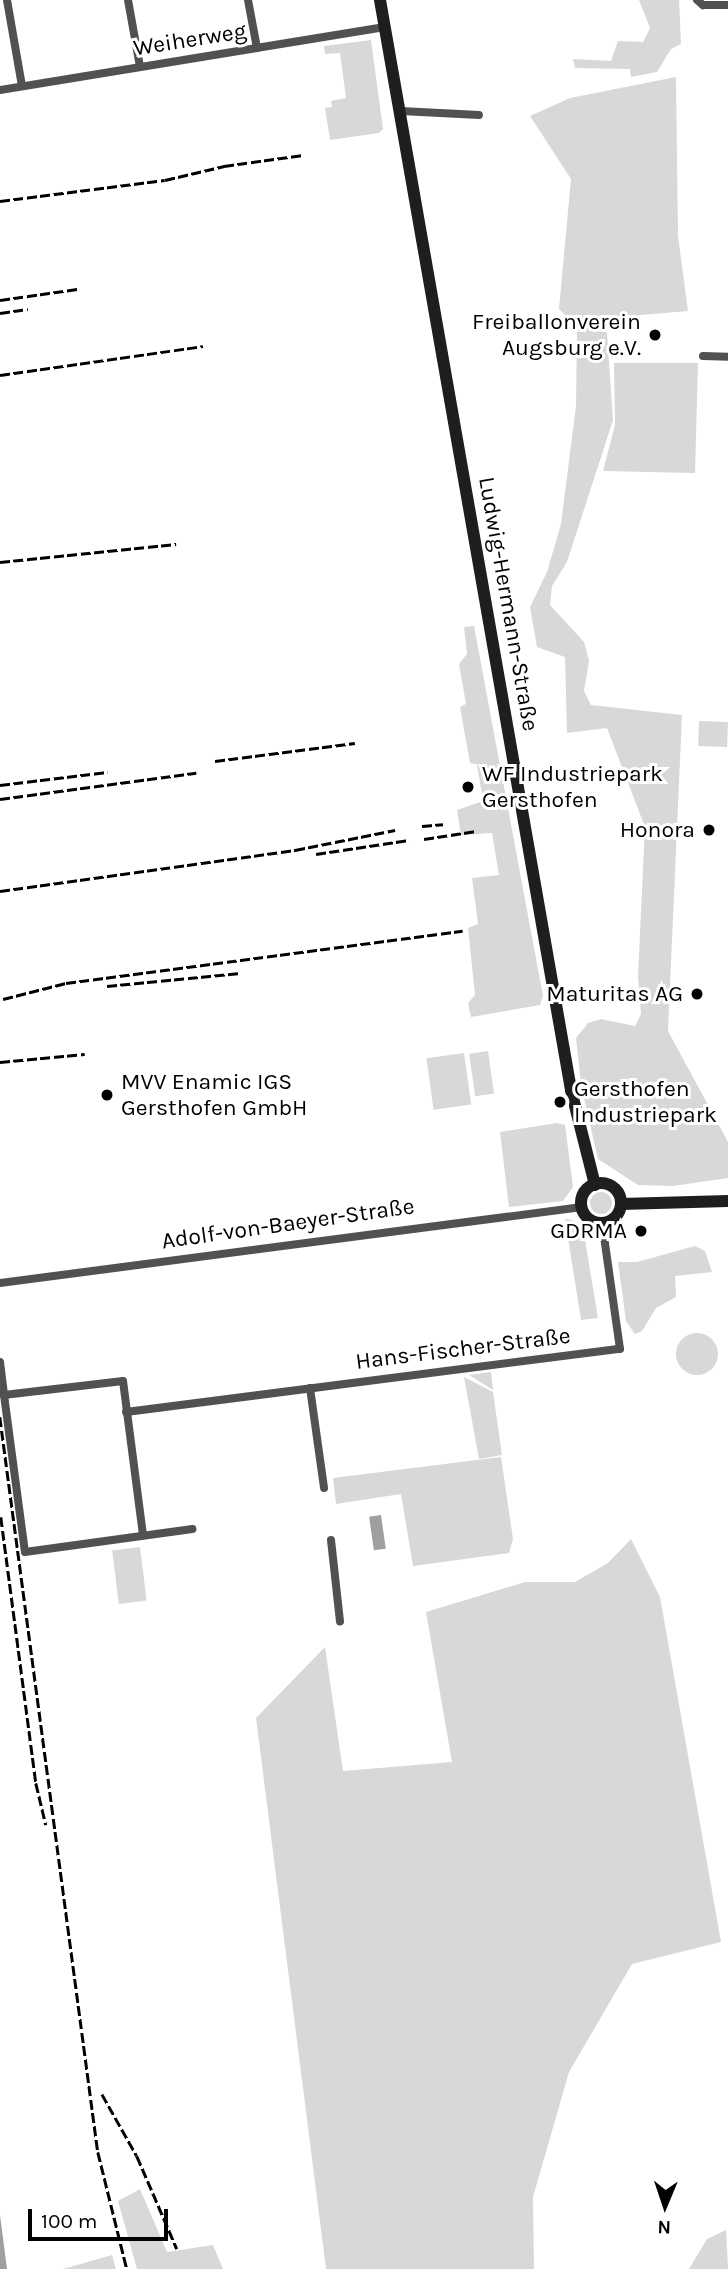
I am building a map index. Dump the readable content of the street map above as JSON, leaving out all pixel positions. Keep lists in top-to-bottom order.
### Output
{
  "streets": {
    "street": [
      "Weiherweg",
      "Ludwig-Hermann-Straße",
      "Adolf-von-Baeyer-Straße",
      "Hans-Fischer-Straße"
    ]
  },
  "crossings": [
    ["Weiherweg", "Ludwig-Hermann-Straße"],
    ["Ludwig-Hermann-Straße", "Adolf-von-Baeyer-Straße"],
    ["Ludwig-Hermann-Straße", "Hans-Fischer-Straße"],
    ["Adolf-von-Baeyer-Straße", "Hans-Fischer-Straße"]
  ],
  "places": [
    "Freiballonverein Augsburg e.V.",
    "WF Industriepark Gersthofen",
    "Honora",
    "Maturitas AG",
    "MVV Enamic IGS Gersthofen GmbH",
    "Gersthofen Industriepark",
    "GDRMA"
  ],
  "scale_bar": "100 m",
  "north": "bottom"
}
